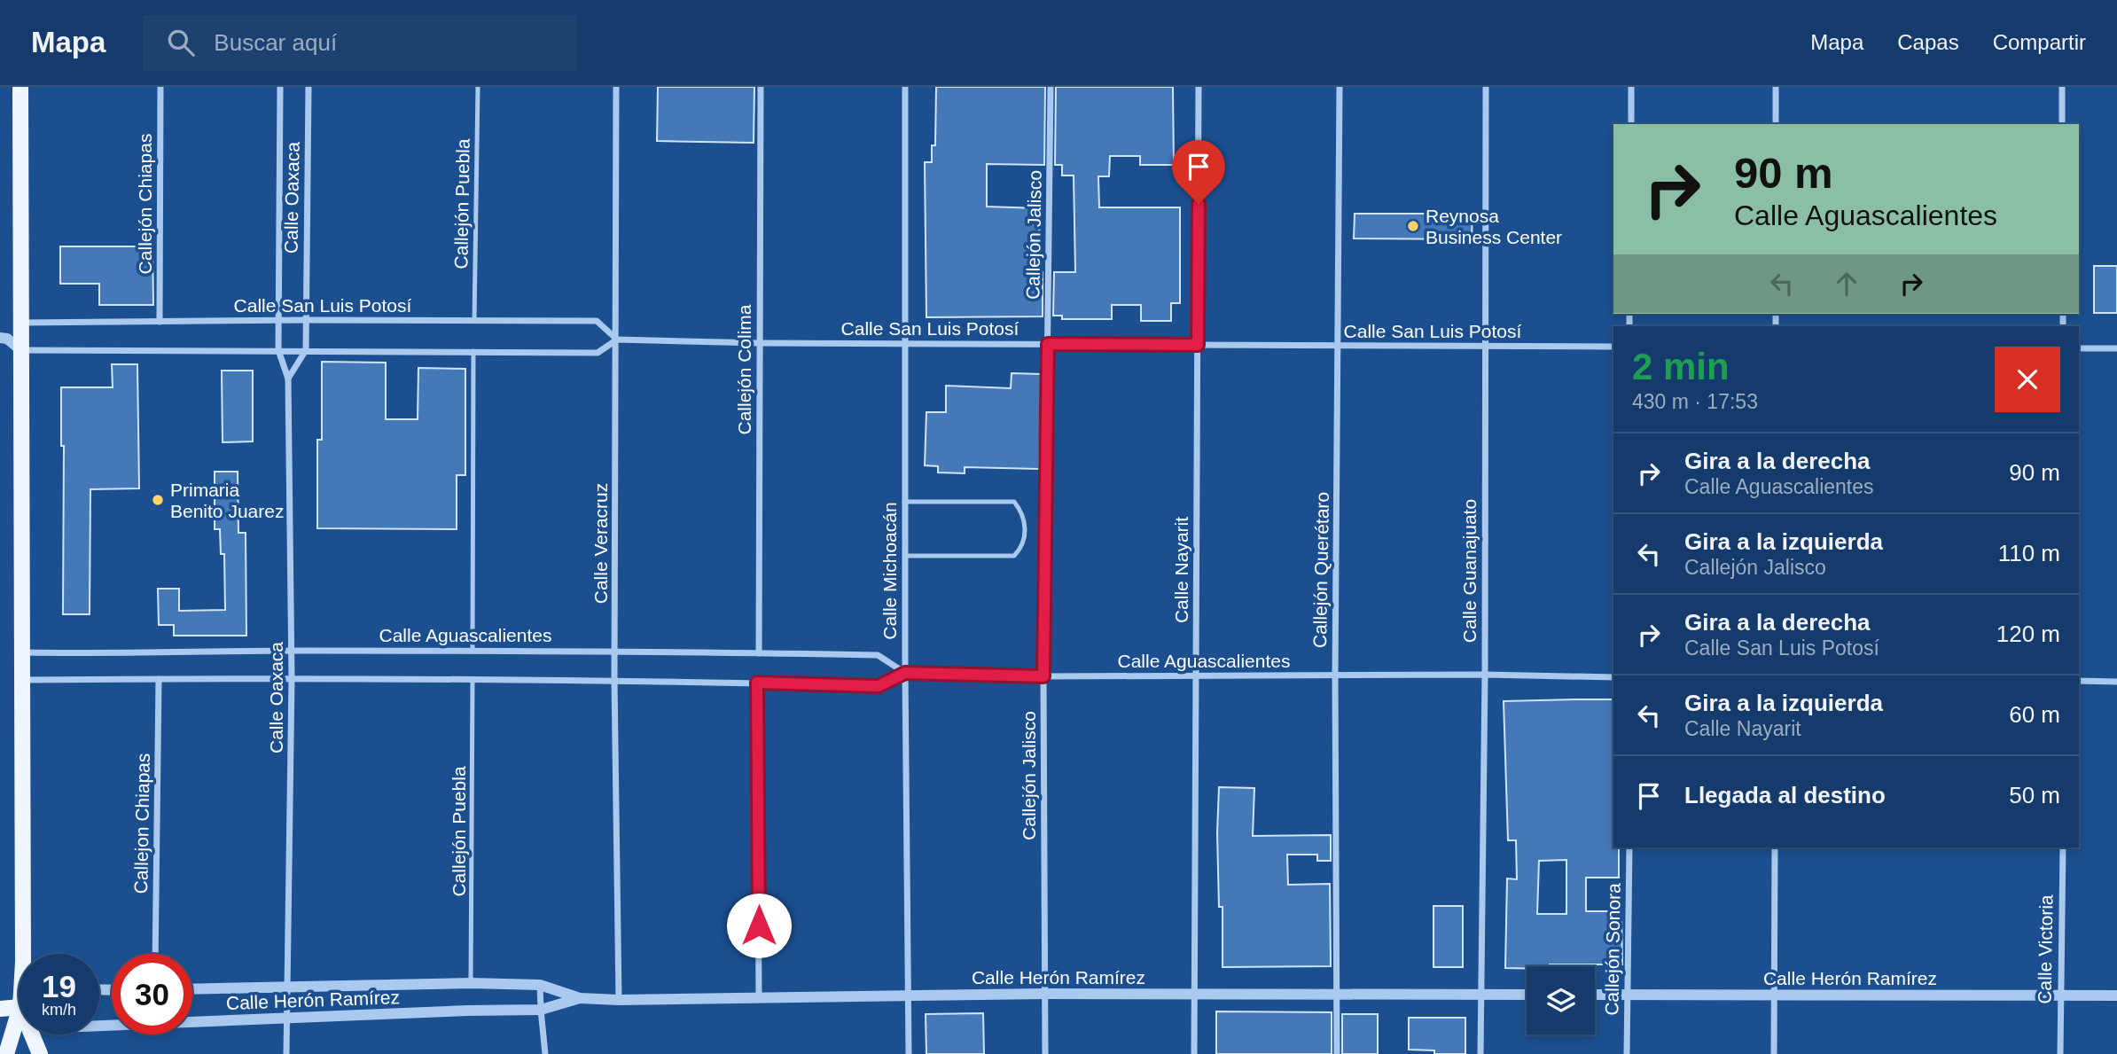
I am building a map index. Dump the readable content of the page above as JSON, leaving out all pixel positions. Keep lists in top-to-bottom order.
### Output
{
  "streets": {
    "street": [
      "Calle Oaxaca",
      "Callejón Chiapas",
      "Callejón Jalisco",
      "Calle San Luis Potosí",
      "Callejón Colima",
      "Calle Veracruz",
      "Calle Nayarit",
      "Callejón Querétaro",
      "Calle Michoacán",
      "Calle Guanajuato",
      "Calle Aguascalientes",
      "Callejon Chiapas",
      "Callejón Sonora",
      "Calle Victoria",
      "Calle Herón Ramírez"
    ],
    "lane": ["Callejón Puebla"]
  },
  "crossings": [
    ["Calle Oaxaca", "Calle San Luis Potosí"],
    ["Calle Oaxaca", "Calle Aguascalientes"],
    ["Calle Oaxaca", "Calle Herón Ramírez"],
    ["Callejón Chiapas", "Calle San Luis Potosí"],
    ["Callejón Puebla", "Calle San Luis Potosí"],
    ["Callejón Puebla", "Calle Aguascalientes"],
    ["Callejón Puebla", "Calle Herón Ramírez"],
    ["Callejón Jalisco", "Calle San Luis Potosí"],
    ["Callejón Jalisco", "Calle Aguascalientes"],
    ["Callejón Jalisco", "Calle Herón Ramírez"],
    ["Calle San Luis Potosí", "Callejón Colima"],
    ["Calle San Luis Potosí", "Calle Veracruz"],
    ["Calle San Luis Potosí", "Calle Nayarit"],
    ["Calle San Luis Potosí", "Callejón Querétaro"],
    ["Calle San Luis Potosí", "Calle Michoacán"],
    ["Calle San Luis Potosí", "Calle Guanajuato"],
    ["Callejón Colima", "Calle Aguascalientes"],
    ["Calle Veracruz", "Calle Aguascalientes"],
    ["Calle Veracruz", "Calle Herón Ramírez"],
    ["Calle Nayarit", "Calle Aguascalientes"],
    ["Calle Nayarit", "Calle Herón Ramírez"],
    ["Callejón Querétaro", "Calle Aguascalientes"],
    ["Callejón Querétaro", "Calle Herón Ramírez"],
    ["Calle Michoacán", "Calle Aguascalientes"],
    ["Calle Michoacán", "Calle Herón Ramírez"],
    ["Calle Guanajuato", "Calle Aguascalientes"],
    ["Calle Guanajuato", "Calle Herón Ramírez"],
    ["Calle Aguascalientes", "Callejon Chiapas"],
    ["Callejón Sonora", "Calle Herón Ramírez"],
    ["Calle Victoria", "Calle Herón Ramírez"]
  ],
  "places": ["Reynosa Business Center", "Primaria Benito Juarez"],
  "page": {
    "header": "Mapa",
    "search": "Buscar aquí",
    "nav": ["Mapa", "Capas", "Compartir"],
    "turn": ["90 m", "Calle Aguascalientes"],
    "heading": ["2 min", "430 m · 17:53"],
    "list": [
      {
        "name": "Gira a la derecha",
        "note": "Calle Aguascalientes",
        "value": "90 m"
      },
      {
        "name": "Gira a la izquierda",
        "note": "Callejón Jalisco",
        "value": "110 m"
      },
      {
        "name": "Gira a la derecha",
        "note": "Calle San Luis Potosí",
        "value": "120 m"
      },
      {
        "name": "Gira a la izquierda",
        "note": "Calle Nayarit",
        "value": "60 m"
      },
      {
        "name": "Llegada al destino",
        "value": "50 m"
      }
    ],
    "speed": "19 km/h",
    "limit": "30"
  }
}
